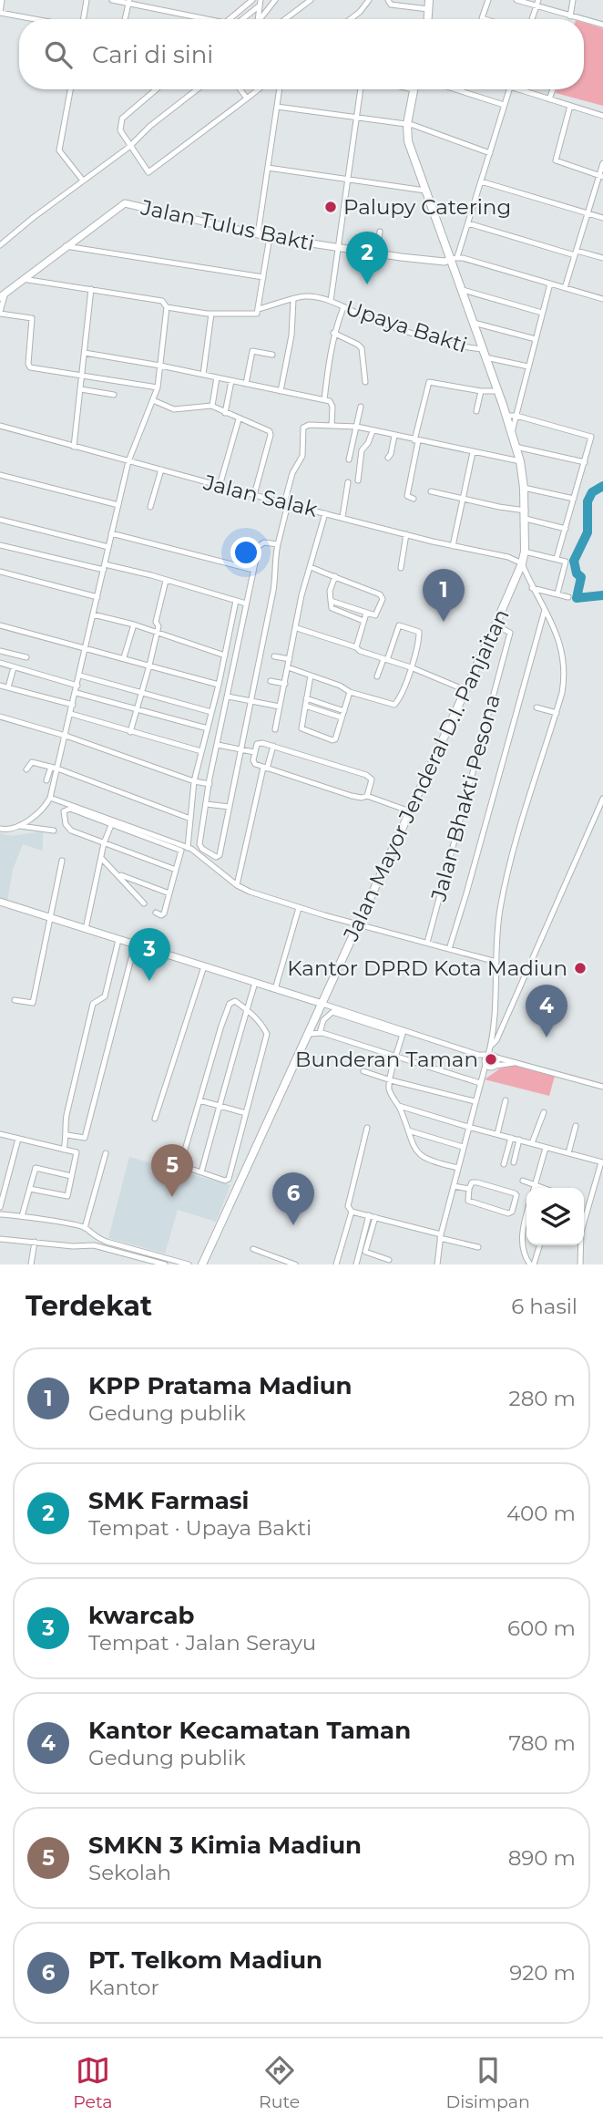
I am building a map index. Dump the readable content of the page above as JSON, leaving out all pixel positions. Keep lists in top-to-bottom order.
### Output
{
  "streets": {
    "highway": ["Jalan Mayor Jenderal D.I. Panjaitan"],
    "main road": ["Jalan Tulus Bakti"],
    "street": ["Upaya Bakti", "Jalan Salak", "Jalan Bhakti Pesona"]
  },
  "crossings": [
    ["Jalan Tulus Bakti", "Jalan Mayor Jenderal D.I. Panjaitan"],
    ["Upaya Bakti", "Jalan Mayor Jenderal D.I. Panjaitan"],
    ["Jalan Salak", "Jalan Mayor Jenderal D.I. Panjaitan"],
    ["Jalan Mayor Jenderal D.I. Panjaitan", "Jalan Bhakti Pesona"]
  ],
  "places": ["Palupy Catering", "Kantor DPRD Kota Madiun", "Bunderan Taman"],
  "page": {
    "search": "Cari di sini",
    "pins": [
      "2",
      "1",
      "3",
      "4",
      "5",
      "6"
    ],
    "heading": ["Terdekat", "6 hasil"],
    "list": [
      {
        "mark": "1",
        "name": "KPP Pratama Madiun",
        "note": "Gedung publik",
        "value": "280 m"
      },
      {
        "mark": "2",
        "name": "SMK Farmasi",
        "note": "Tempat · Upaya Bakti",
        "value": "400 m"
      },
      {
        "mark": "3",
        "name": "kwarcab",
        "note": "Tempat · Jalan Serayu",
        "value": "600 m"
      },
      {
        "mark": "4",
        "name": "Kantor Kecamatan Taman",
        "note": "Gedung publik",
        "value": "780 m"
      },
      {
        "mark": "5",
        "name": "SMKN 3 Kimia Madiun",
        "note": "Sekolah",
        "value": "890 m"
      },
      {
        "mark": "6",
        "name": "PT. Telkom Madiun",
        "note": "Kantor",
        "value": "920 m"
      }
    ],
    "nav": ["Peta", "Rute", "Disimpan"]
  }
}
